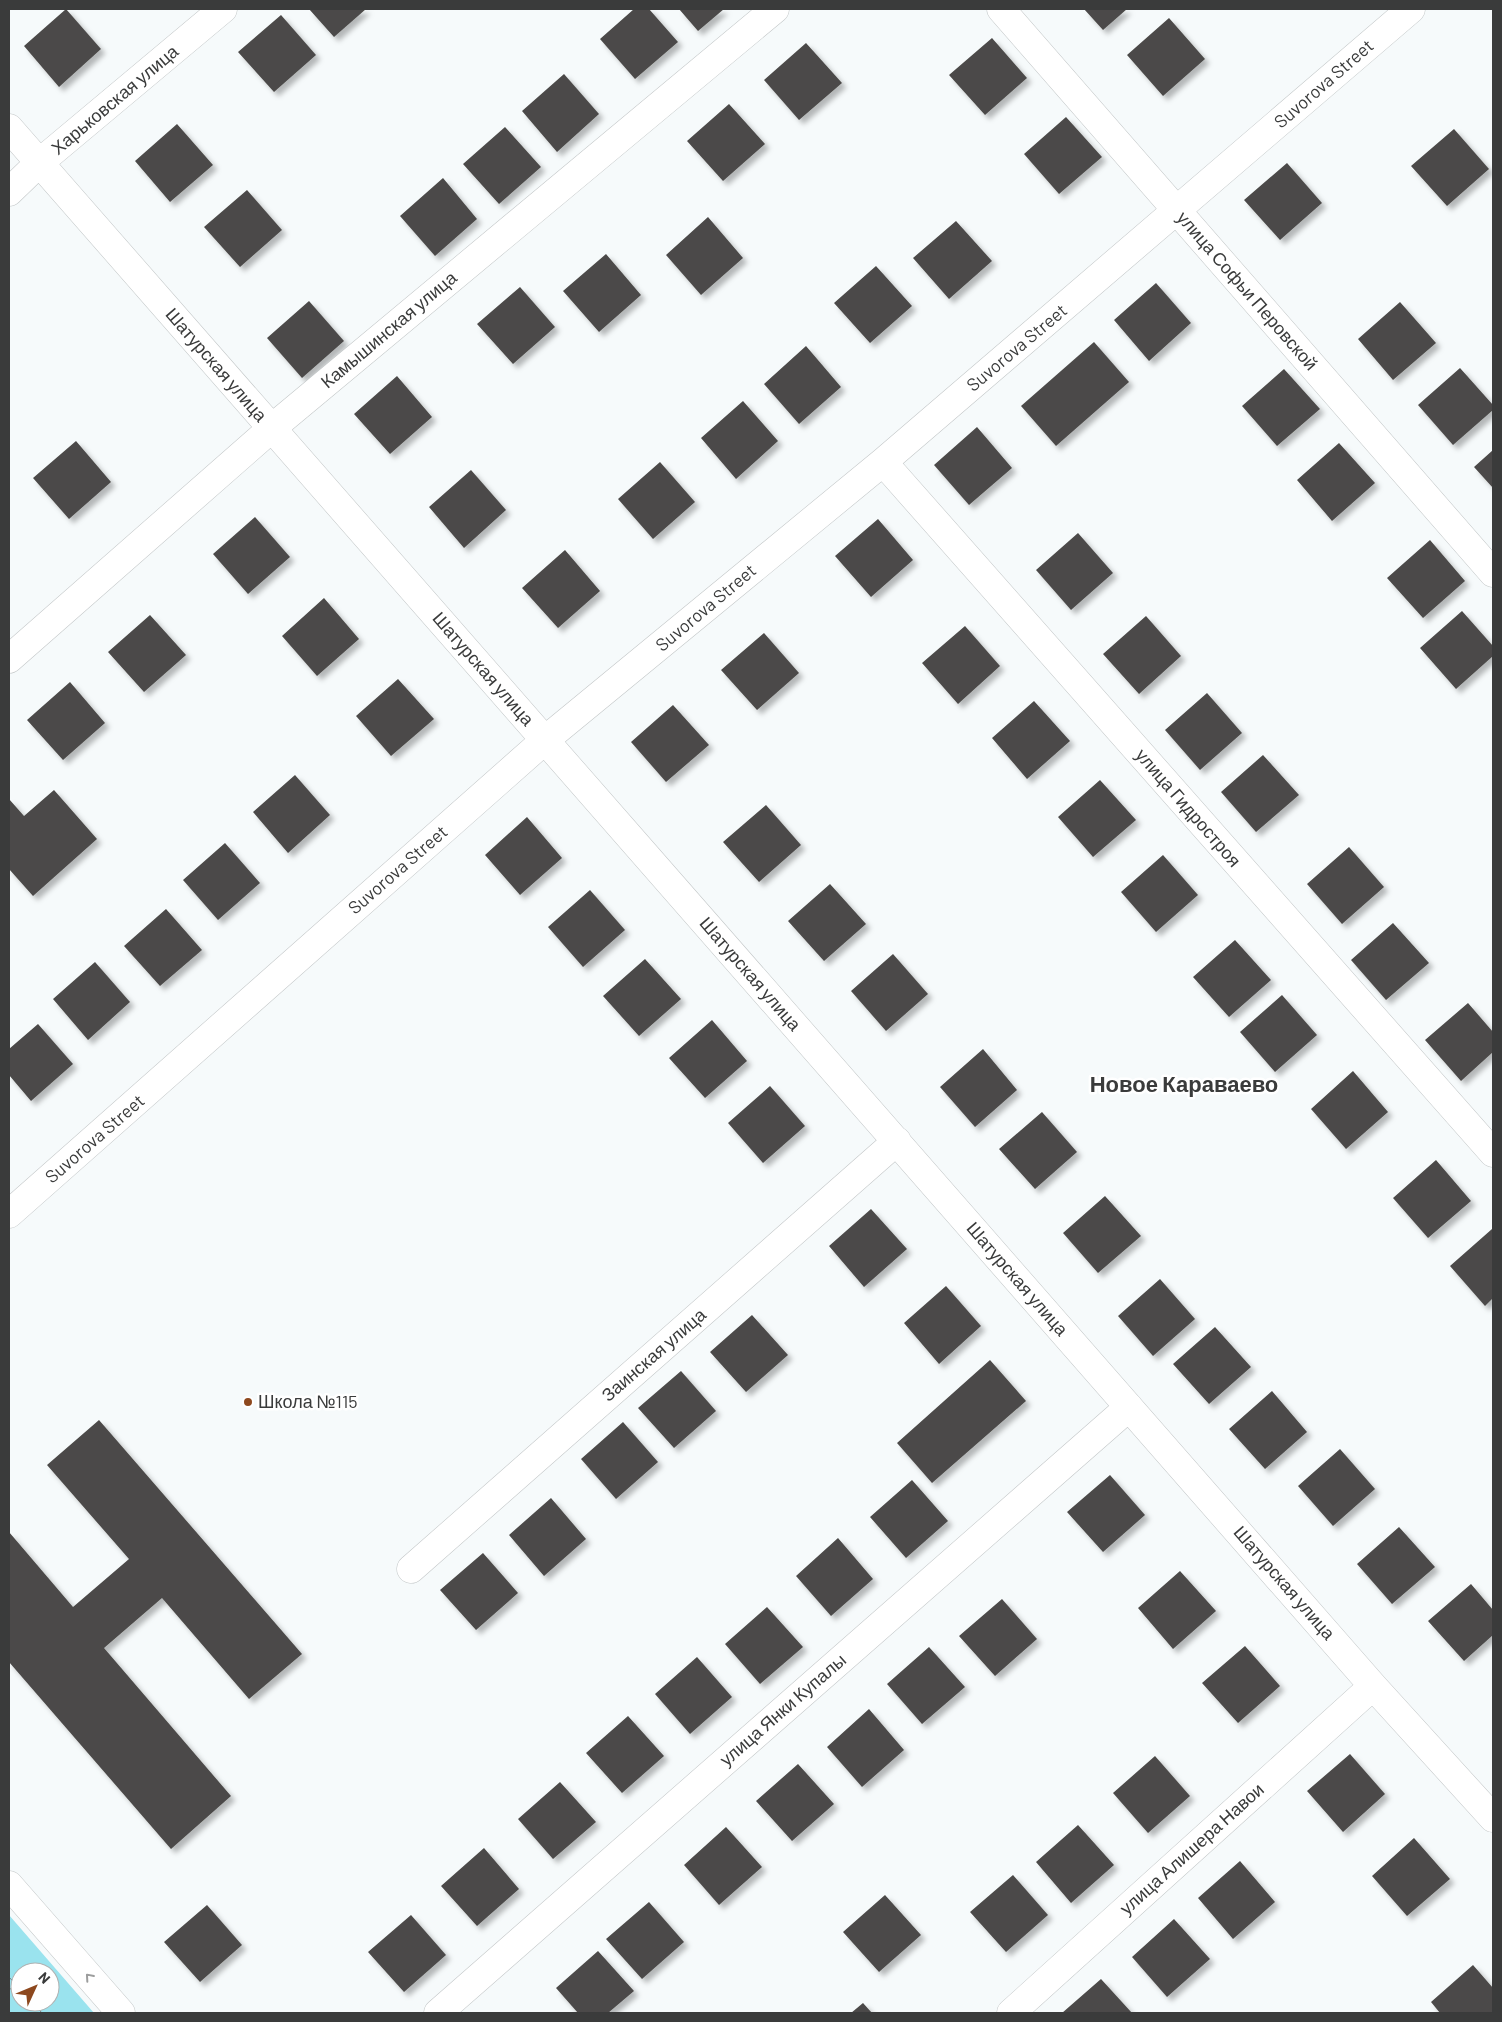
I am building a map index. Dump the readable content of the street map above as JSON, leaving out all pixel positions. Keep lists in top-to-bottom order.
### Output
{
  "streets": {
    "street": [
      "Suvorova Street",
      "Харьковская улица",
      "улица Софьи Перовской",
      "Камышинская улица",
      "Шатурская улица",
      "улица Гидростроя",
      "Заинская улица",
      "улица Янки Купалы",
      "улица Алишера Навои"
    ]
  },
  "crossings": [
    ["Suvorova Street", "улица Софьи Перовской"],
    ["Suvorova Street", "Шатурская улица"],
    ["Suvorova Street", "улица Гидростроя"],
    ["Харьковская улица", "Шатурская улица"],
    ["Камышинская улица", "Шатурская улица"],
    ["Шатурская улица", "Заинская улица"],
    ["Шатурская улица", "улица Янки Купалы"],
    ["Шатурская улица", "улица Алишера Навои"]
  ],
  "districts": ["Новое Караваево"],
  "places": ["Школа №115"],
  "north": "top right"
}
